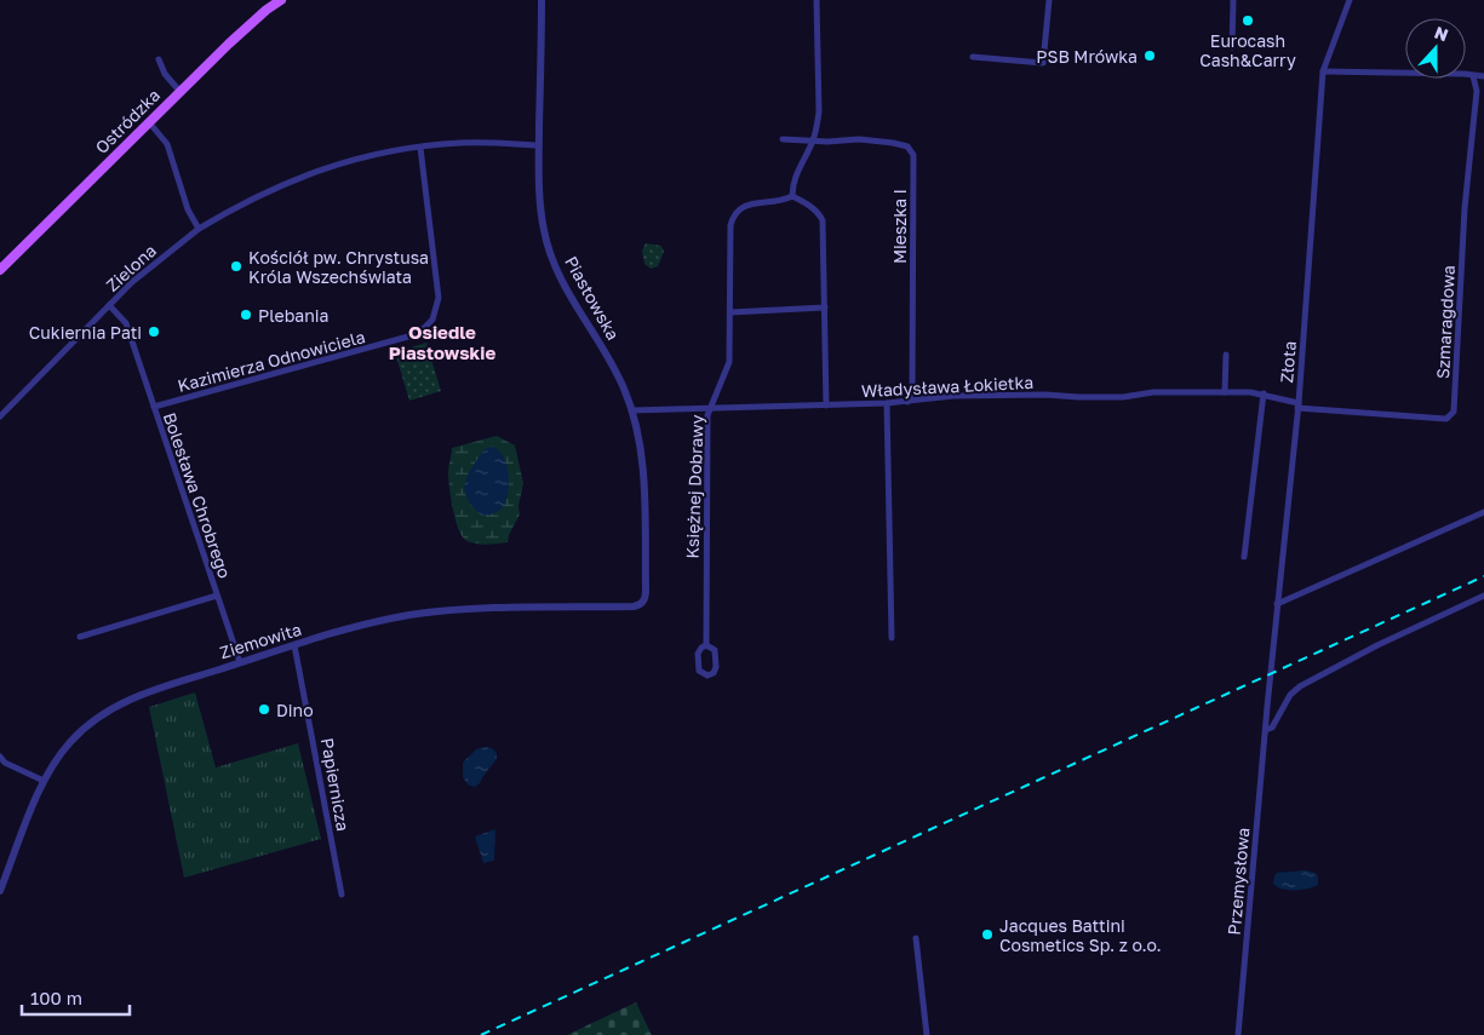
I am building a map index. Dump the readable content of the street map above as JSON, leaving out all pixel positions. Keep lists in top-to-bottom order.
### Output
{
  "streets": {
    "main road": ["Ostródzka"],
    "street": [
      "Mieszka I",
      "Zielona",
      "Piastowska",
      "Szmaragdowa",
      "Kazimierza Odnowiciela",
      "Złota",
      "Władysława Łokietka",
      "Księżnej Dobrawy",
      "Bolesława Chrobrego",
      "Ziemowita",
      "Papiernicza",
      "Przemysłowa"
    ]
  },
  "crossings": [
    ["Mieszka I", "Władysława Łokietka"],
    ["Zielona", "Piastowska"],
    ["Zielona", "Kazimierza Odnowiciela"],
    ["Zielona", "Bolesława Chrobrego"],
    ["Piastowska", "Władysława Łokietka"],
    ["Piastowska", "Ziemowita"],
    ["Szmaragdowa", "Złota"],
    ["Szmaragdowa", "Władysława Łokietka"],
    ["Kazimierza Odnowiciela", "Bolesława Chrobrego"],
    ["Złota", "Władysława Łokietka"],
    ["Złota", "Przemysłowa"],
    ["Władysława Łokietka", "Księżnej Dobrawy"],
    ["Bolesława Chrobrego", "Ziemowita"],
    ["Ziemowita", "Papiernicza"]
  ],
  "districts": ["Osiedle Piastowskie"],
  "places": [
    "Eurocash Cash&Carry",
    "PSB Mrówka",
    "Kościół pw. Chrystusa Króla Wszechświata",
    "Plebania",
    "Cukiernia Pati",
    "Dino",
    "Jacques Battini Cosmetics Sp. z o.o."
  ],
  "scale_bar": "100 m",
  "north": "top"
}
